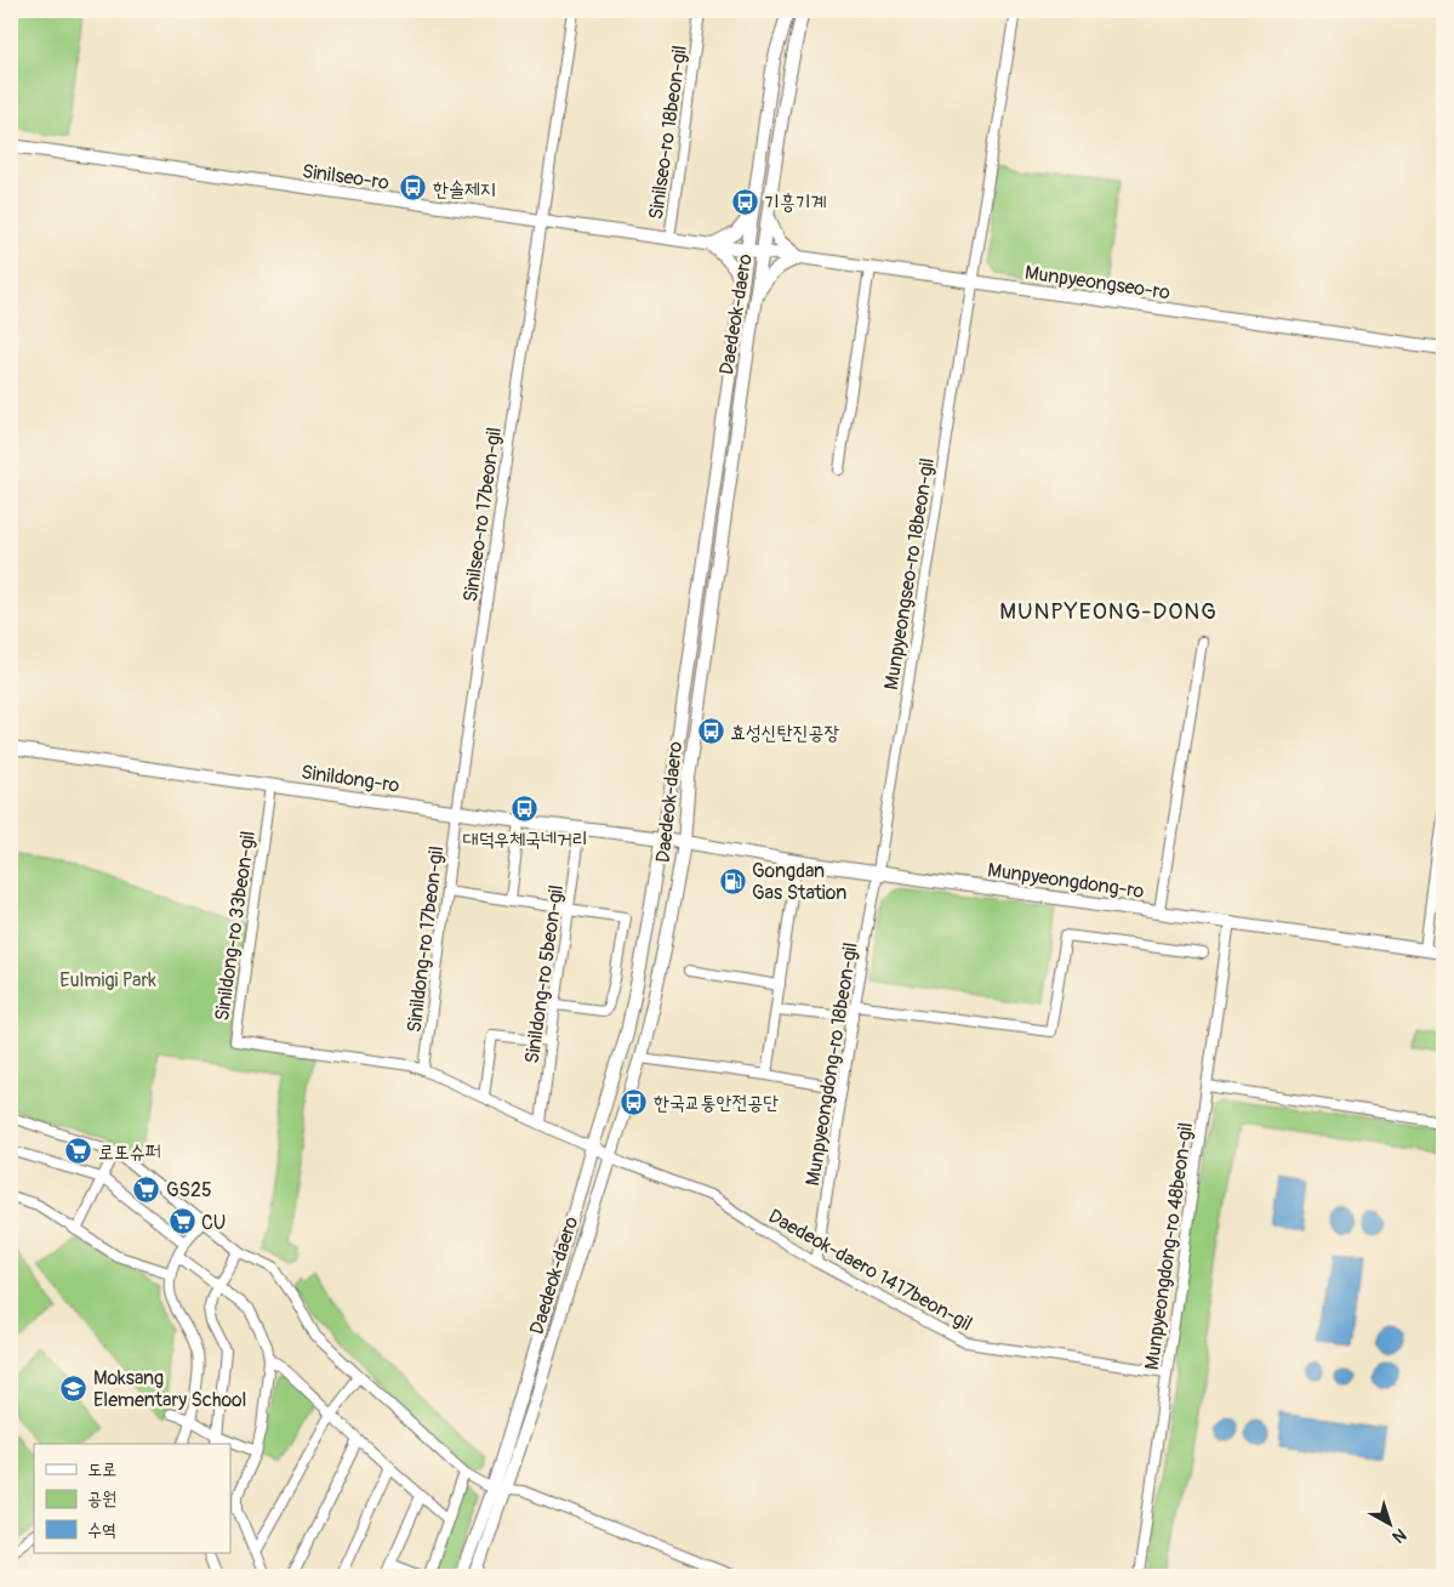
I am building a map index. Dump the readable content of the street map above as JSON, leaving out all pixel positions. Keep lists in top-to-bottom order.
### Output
{
  "streets": {
    "main road": [
      "Sinilseo-ro",
      "Munpyeongseo-ro",
      "Daedeok-daero",
      "Sinildong-ro",
      "Munpyeongdong-ro"
    ],
    "street": [
      "Sinilseo-ro 18beon-gil",
      "Sinilseo-ro 17beon-gil",
      "Munpyeongseo-ro 18beon-gil",
      "Sinildong-ro 33beon-gil",
      "Sinildong-ro 17beon-gil",
      "Sinildong-ro 5beon-gil",
      "Munpyeongdong-ro 18beon-gil",
      "Munpyeongdong-ro 48beon-gil",
      "Daedeok-daero 1417beon-gil"
    ]
  },
  "crossings": [
    ["Sinilseo-ro 18beon-gil", "Sinilseo-ro"],
    ["Sinilseo-ro", "Munpyeongseo-ro"],
    ["Sinilseo-ro", "Daedeok-daero"],
    ["Sinilseo-ro", "Sinilseo-ro 17beon-gil"],
    ["Munpyeongseo-ro", "Daedeok-daero"],
    ["Munpyeongseo-ro", "Munpyeongseo-ro 18beon-gil"],
    ["Daedeok-daero", "Sinildong-ro"],
    ["Daedeok-daero", "Munpyeongdong-ro"],
    ["Daedeok-daero", "Sinildong-ro 33beon-gil"],
    ["Daedeok-daero", "Daedeok-daero 1417beon-gil"],
    ["Sinilseo-ro 17beon-gil", "Sinildong-ro"],
    ["Sinilseo-ro 17beon-gil", "Sinildong-ro 17beon-gil"],
    ["Munpyeongseo-ro 18beon-gil", "Munpyeongdong-ro"],
    ["Munpyeongseo-ro 18beon-gil", "Munpyeongdong-ro 18beon-gil"],
    ["Sinildong-ro", "Munpyeongdong-ro"],
    ["Sinildong-ro", "Sinildong-ro 33beon-gil"],
    ["Sinildong-ro", "Sinildong-ro 17beon-gil"],
    ["Sinildong-ro", "Sinildong-ro 5beon-gil"],
    ["Munpyeongdong-ro", "Munpyeongdong-ro 18beon-gil"],
    ["Munpyeongdong-ro", "Munpyeongdong-ro 48beon-gil"],
    ["Sinildong-ro 33beon-gil", "Sinildong-ro 17beon-gil"],
    ["Sinildong-ro 33beon-gil", "Sinildong-ro 5beon-gil"],
    ["Sinildong-ro 33beon-gil", "Daedeok-daero 1417beon-gil"],
    ["Munpyeongdong-ro 18beon-gil", "Daedeok-daero 1417beon-gil"],
    ["Munpyeongdong-ro 48beon-gil", "Daedeok-daero 1417beon-gil"]
  ],
  "districts": ["MUNPYEONG-DONG"],
  "parks": ["Eulmigi Park"],
  "places": {
    "bus stop": [
      "한솔제지",
      "기흥기계",
      "효성신탄진공장",
      "대덕우체국네거리",
      "한국교통안전공단"
    ],
    "fuel station": ["Gongdan Gas Station"],
    "supermarket": ["로또슈퍼", "GS25", "CU"],
    "school or university": ["Moksang Elementary School"]
  },
  "legend": ["도로", "공원", "수역"],
  "north": "bottom right"
}
